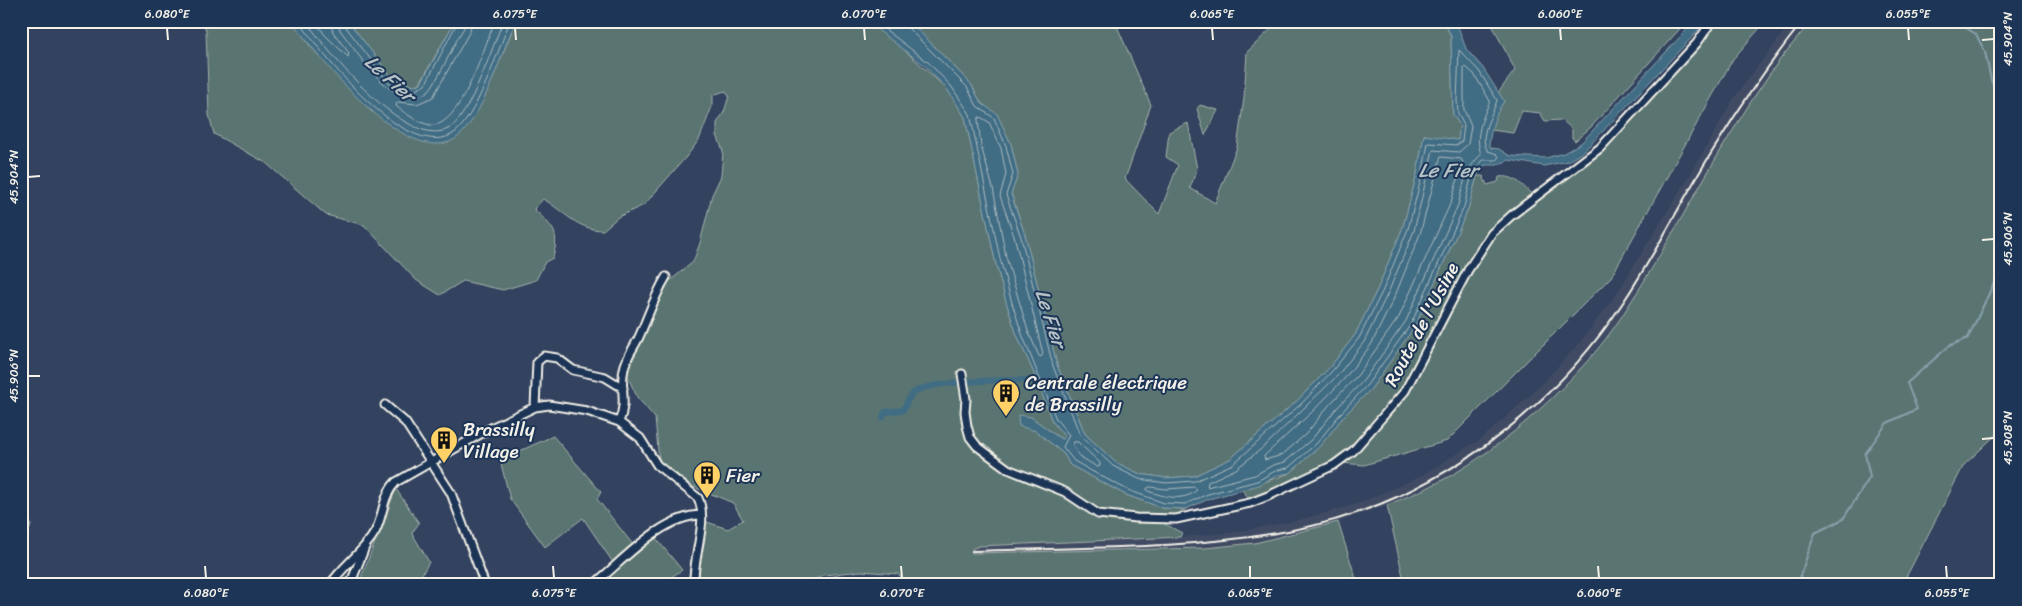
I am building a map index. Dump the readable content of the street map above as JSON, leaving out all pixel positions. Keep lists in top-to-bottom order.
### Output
{
  "streets": {
    "street": ["Route de l'Usine"]
  },
  "water": ["Le Fier"],
  "places": {
    "building": ["Centrale électrique de Brassilly", "Brassilly Village", "Fier"]
  },
  "coordinates": [
    "6.080°E",
    "6.075°E",
    "6.070°E",
    "6.065°E",
    "6.060°E",
    "6.055°E",
    "45.904°N",
    "45.906°N",
    "45.908°N"
  ]
}
